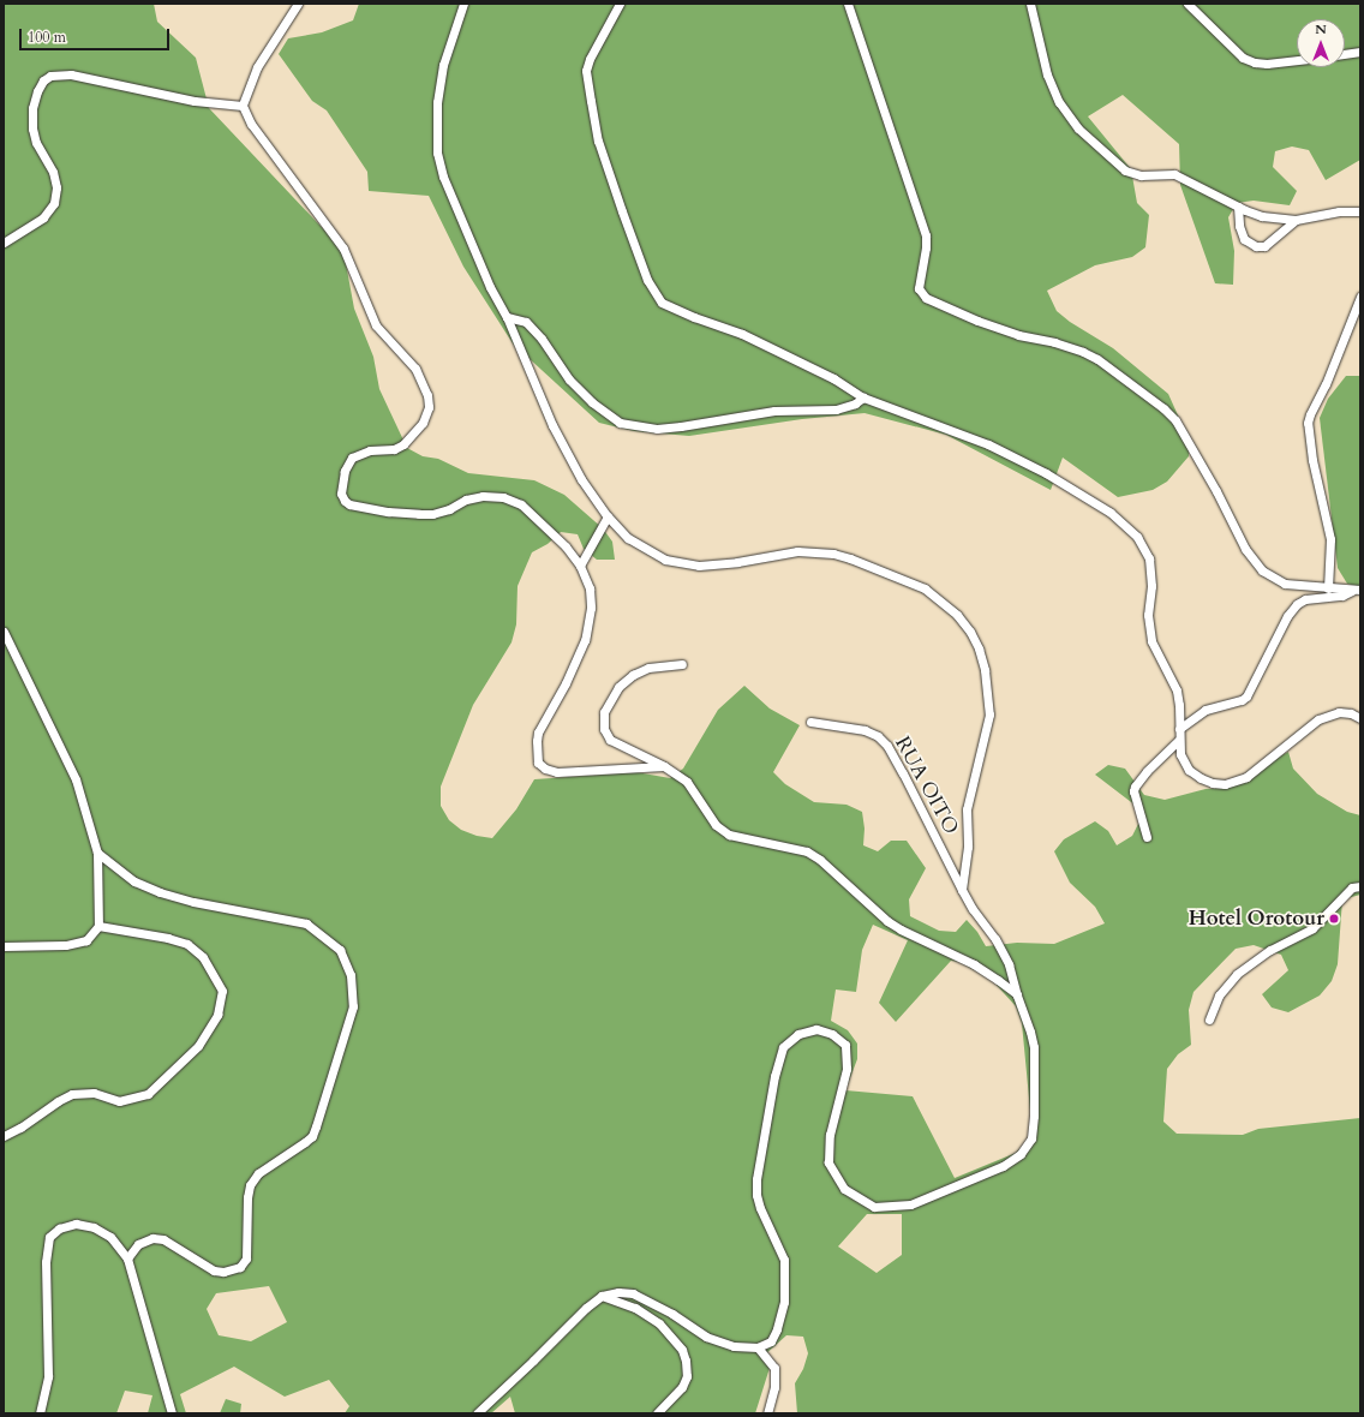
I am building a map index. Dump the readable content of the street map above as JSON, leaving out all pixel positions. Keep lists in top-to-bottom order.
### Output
{
  "streets": {
    "street": ["RUA OITO"]
  },
  "places": ["Hotel Orotour"],
  "scale_bar": "100 m",
  "north": "top"
}
